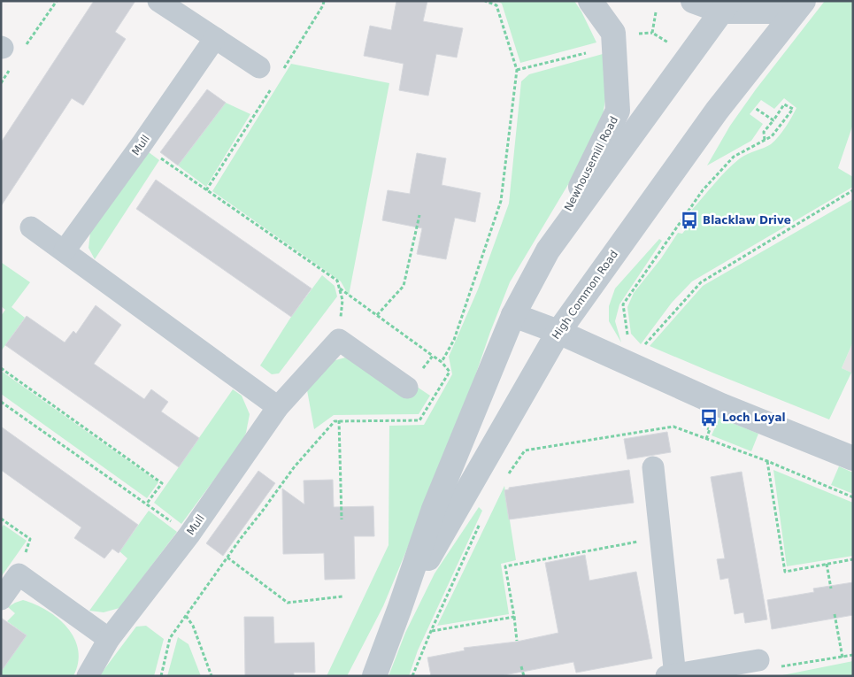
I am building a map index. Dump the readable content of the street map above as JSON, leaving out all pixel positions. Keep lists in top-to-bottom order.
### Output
{
  "streets": {
    "street": ["Mull", "Newhousemill Road", "High Common Road"]
  },
  "crossings": [
    ["Newhousemill Road", "High Common Road"]
  ],
  "places": {
    "bus stop": ["Blacklaw Drive", "Loch Loyal"]
  }
}
